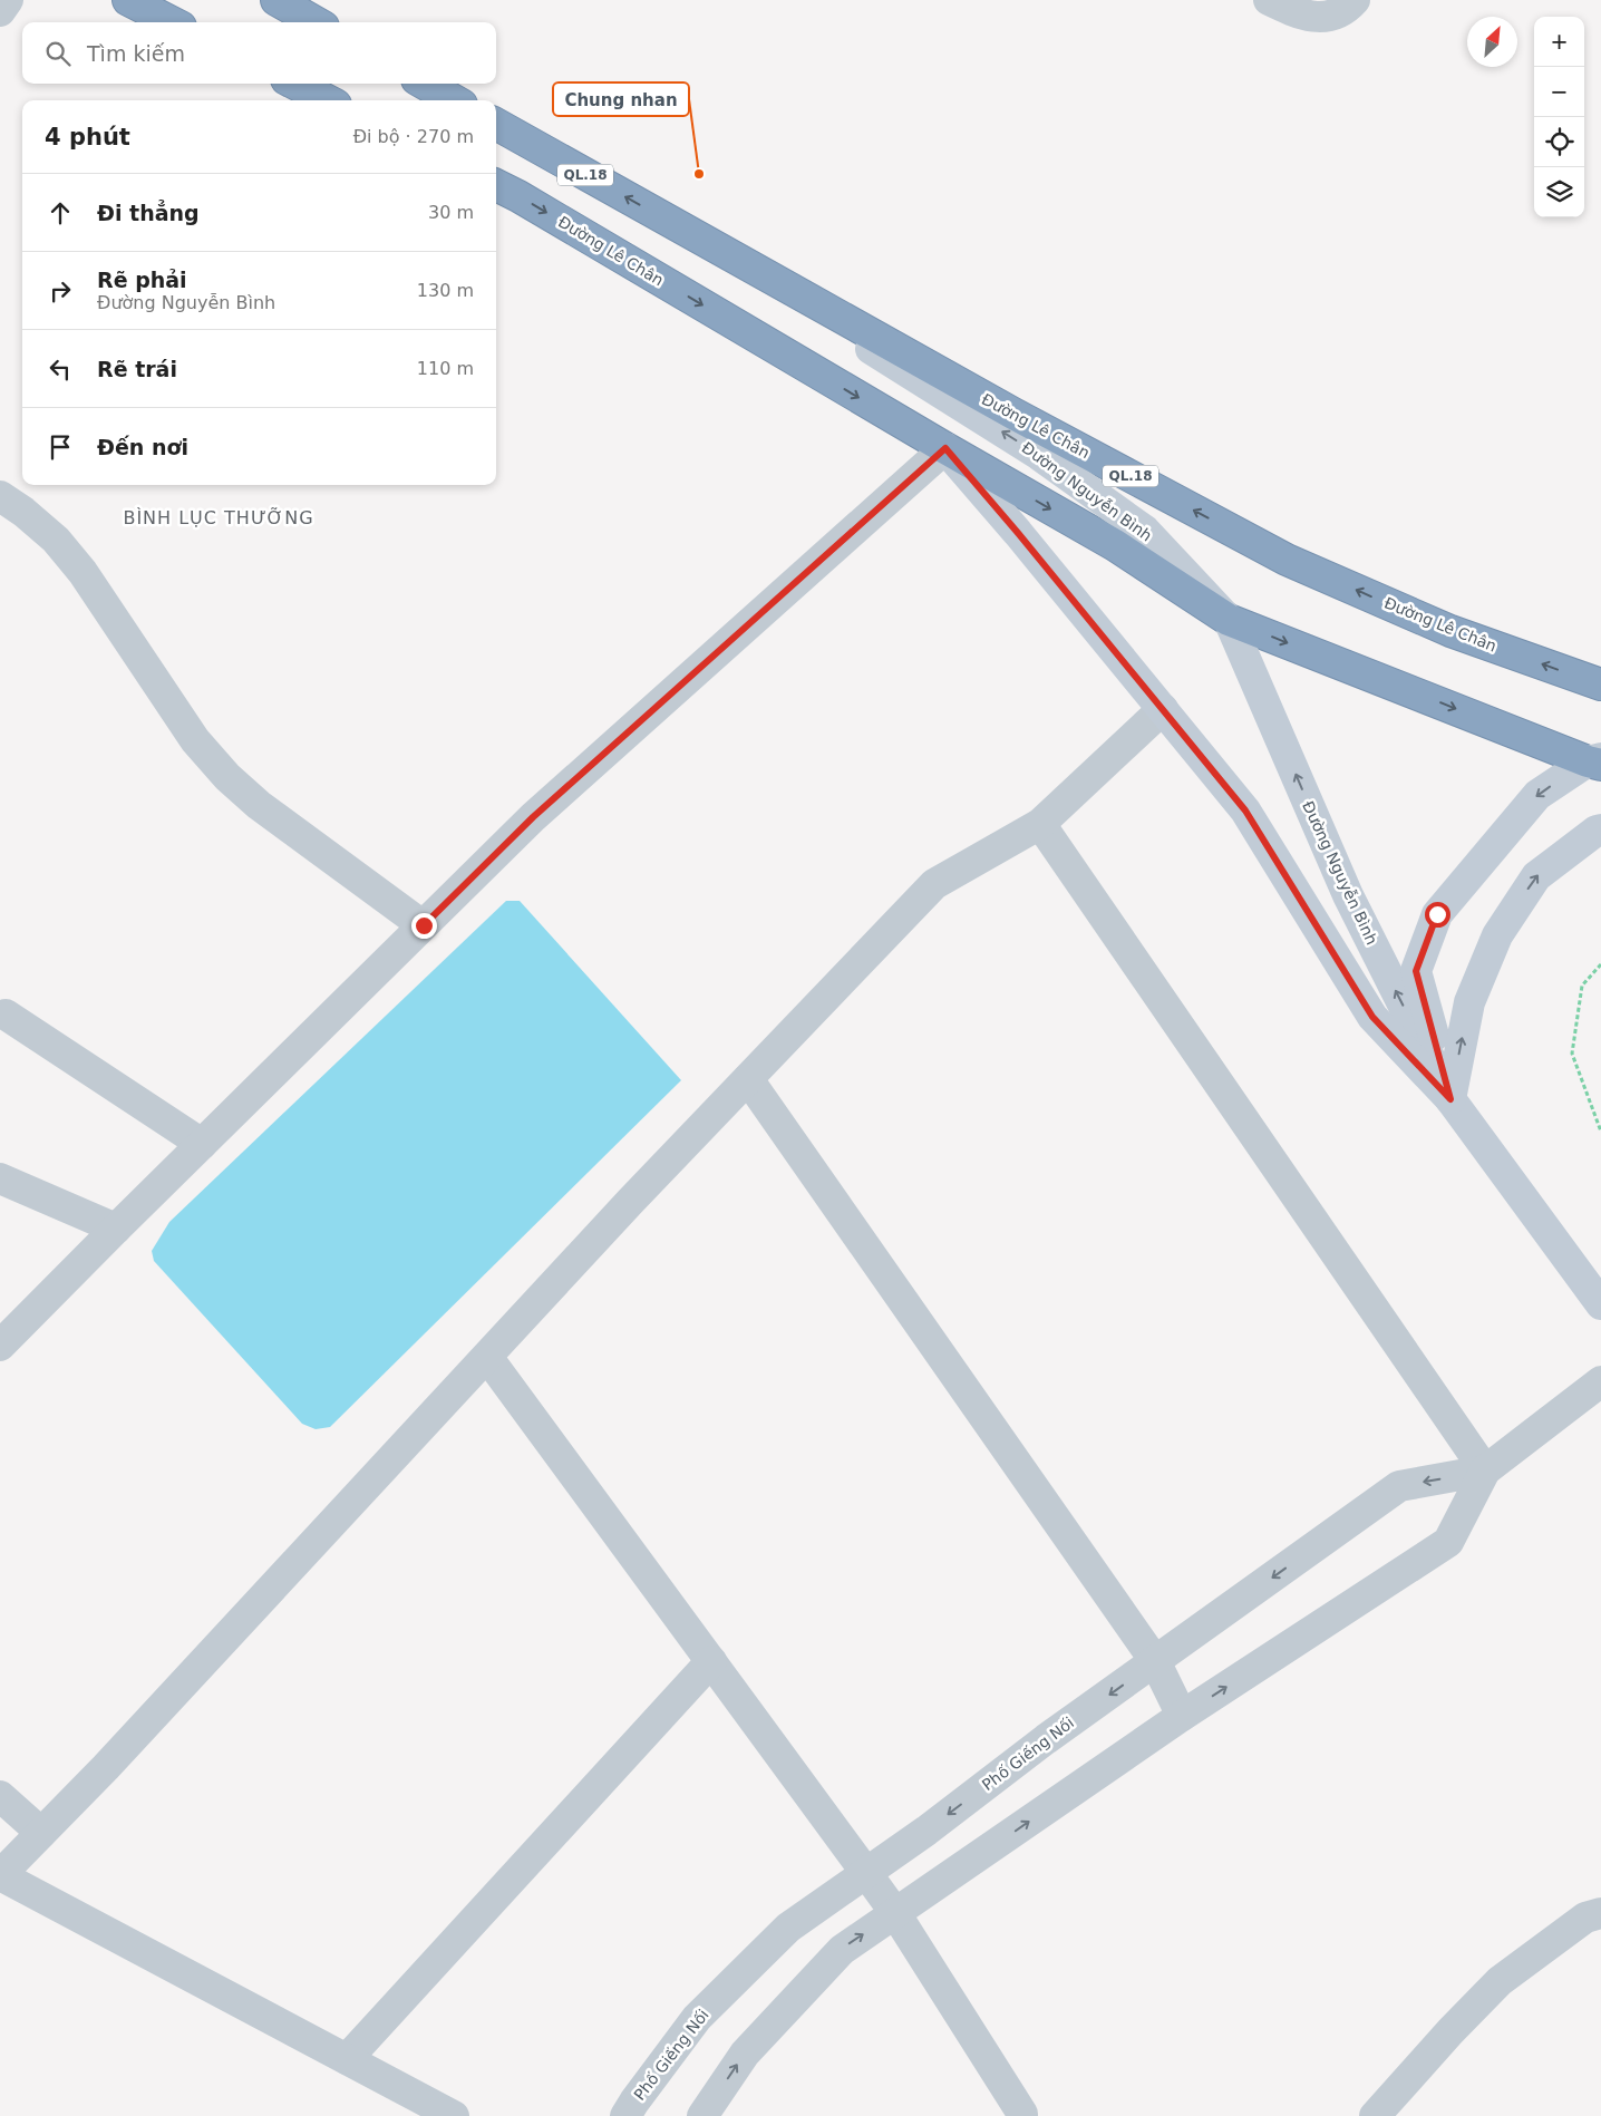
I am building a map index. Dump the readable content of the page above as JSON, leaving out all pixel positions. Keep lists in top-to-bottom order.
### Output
{
  "streets": {
    "highway": ["QL.18", "Đường Lê Chân"],
    "main road": ["Đường Nguyễn Bình"],
    "street": ["Phố Giếng Nối"]
  },
  "crossings": [
    ["Đường Lê Chân", "Đường Nguyễn Bình"]
  ],
  "districts": ["BÌNH LỤC THƯỠNG"],
  "places": ["Chung nhan"],
  "north": "top right",
  "page": {
    "map_buttons": ["+", "−"],
    "search": "Tìm kiếm",
    "heading": ["4 phút", "Đi bộ · 270 m"],
    "list": [
      ["Đi thẳng", "30 m"],
      ["Rẽ phải", "Đường Nguyễn Bình", "130 m"],
      ["Rẽ trái", "110 m"],
      "Đến nơi"
    ]
  }
}
